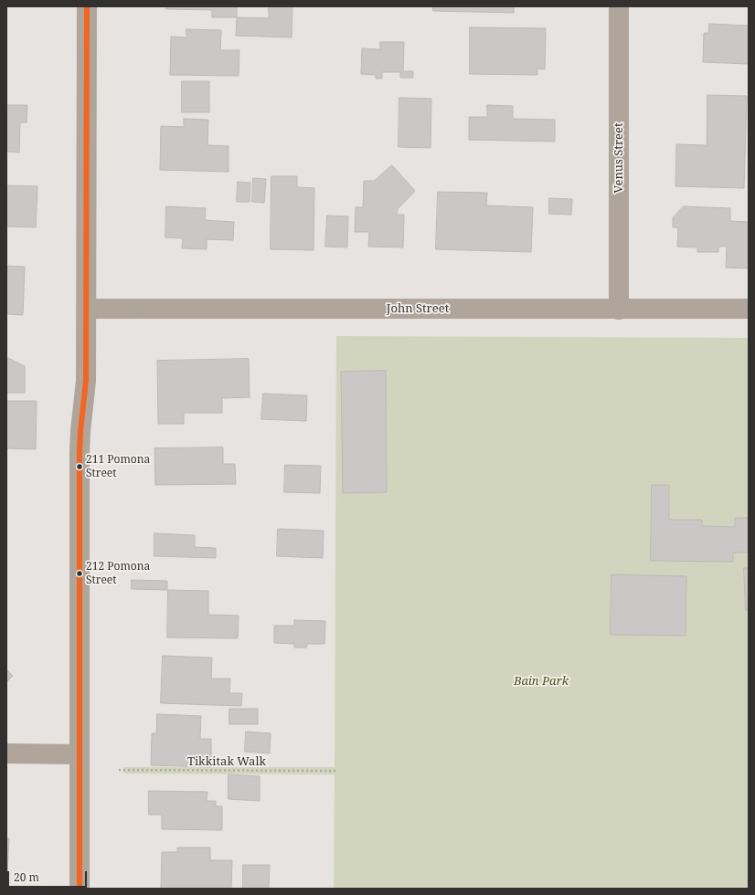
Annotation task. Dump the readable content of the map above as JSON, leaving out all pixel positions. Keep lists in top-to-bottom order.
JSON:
{
  "streets": {
    "street": ["Venus Street", "John Street"],
    "path": ["Tikkitak Walk"]
  },
  "crossings": [
    ["Venus Street", "John Street"]
  ],
  "parks": ["Bain Park"],
  "places": ["211 Pomona Street", "212 Pomona Street"],
  "scale_bar": "20 m"
}
